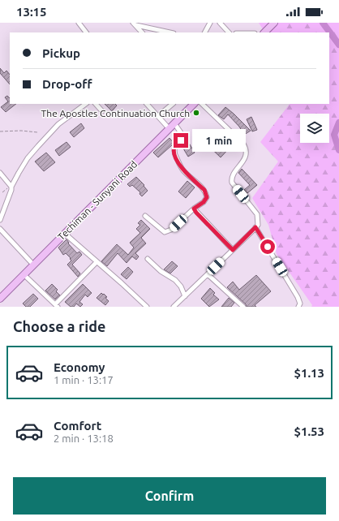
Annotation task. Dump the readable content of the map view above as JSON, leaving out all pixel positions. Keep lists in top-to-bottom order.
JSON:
{
  "streets": {
    "main road": ["Techiman - Sunyani Road"]
  },
  "places": ["The Apostles Continuation Church"],
  "page": {
    "status": "13:15",
    "banner": ["Pickup", "Drop-off"],
    "bubble": "1 min",
    "heading": "Choose a ride",
    "list": [
      {
        "name": "Economy",
        "note": "1 min · 13:17",
        "value": "$1.13"
      },
      {
        "name": "Comfort",
        "note": "2 min · 13:18",
        "value": "$1.53"
      }
    ],
    "buttons": "Confirm"
  }
}
